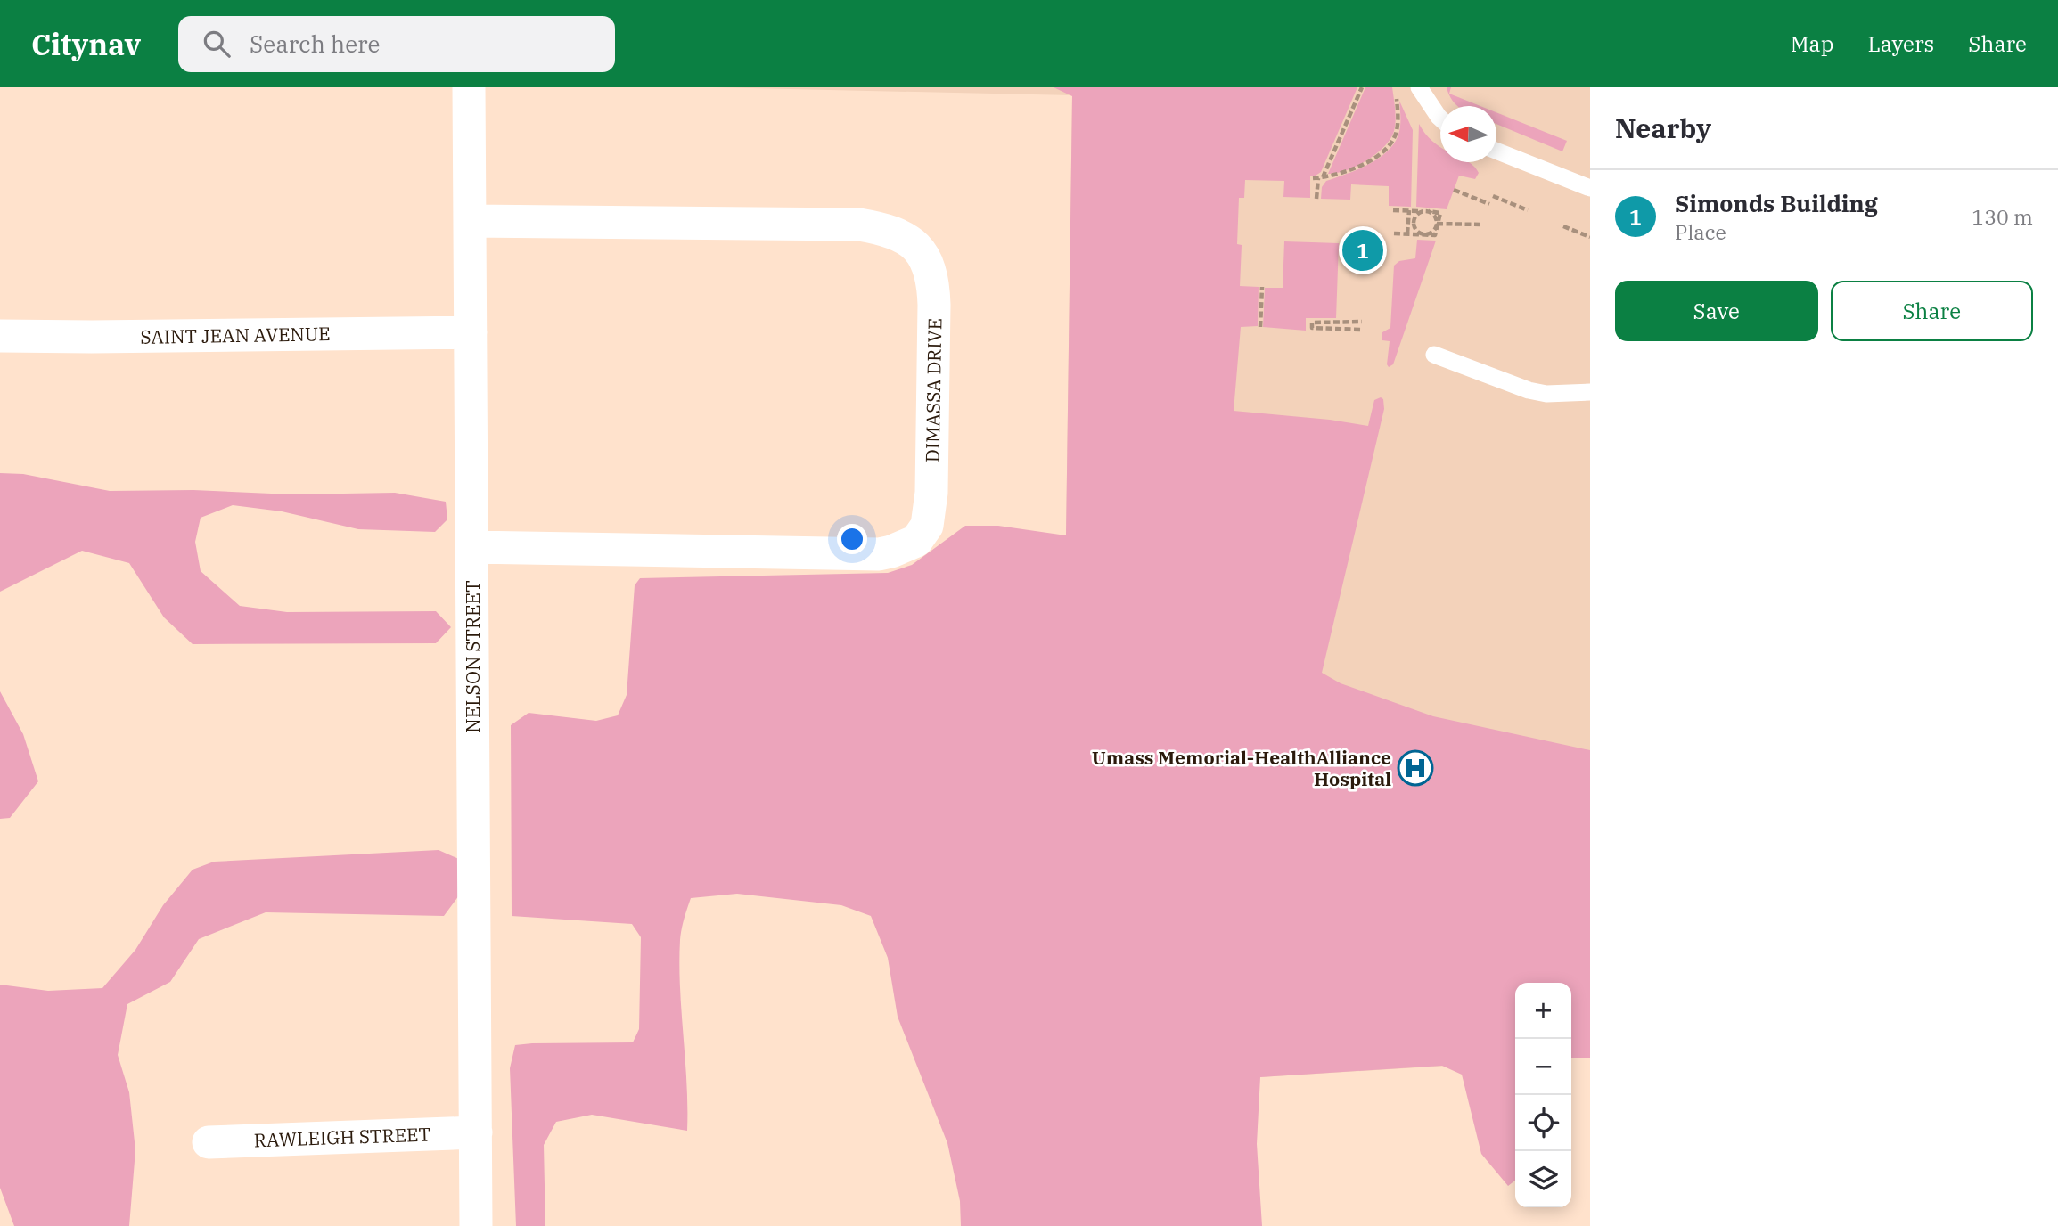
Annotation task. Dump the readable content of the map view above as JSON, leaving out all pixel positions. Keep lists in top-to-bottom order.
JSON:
{
  "streets": {
    "street": [
      "SAINT JEAN AVENUE",
      "DIMASSA DRIVE",
      "NELSON STREET",
      "RAWLEIGH STREET"
    ]
  },
  "crossings": [
    ["SAINT JEAN AVENUE", "NELSON STREET"],
    ["DIMASSA DRIVE", "NELSON STREET"],
    ["NELSON STREET", "RAWLEIGH STREET"]
  ],
  "places": {
    "hospital": ["Umass Memorial-HealthAlliance Hospital"]
  },
  "north": "left",
  "page": {
    "header": "Citynav",
    "search": "Search here",
    "nav": ["Map", "Layers", "Share"],
    "heading": "Nearby",
    "list": [
      {
        "mark": "1",
        "name": "Simonds Building",
        "note": "Place",
        "value": "130 m"
      }
    ],
    "pins": "1",
    "buttons": ["Save", "Share"],
    "map_buttons": ["+", "−"]
  }
}
